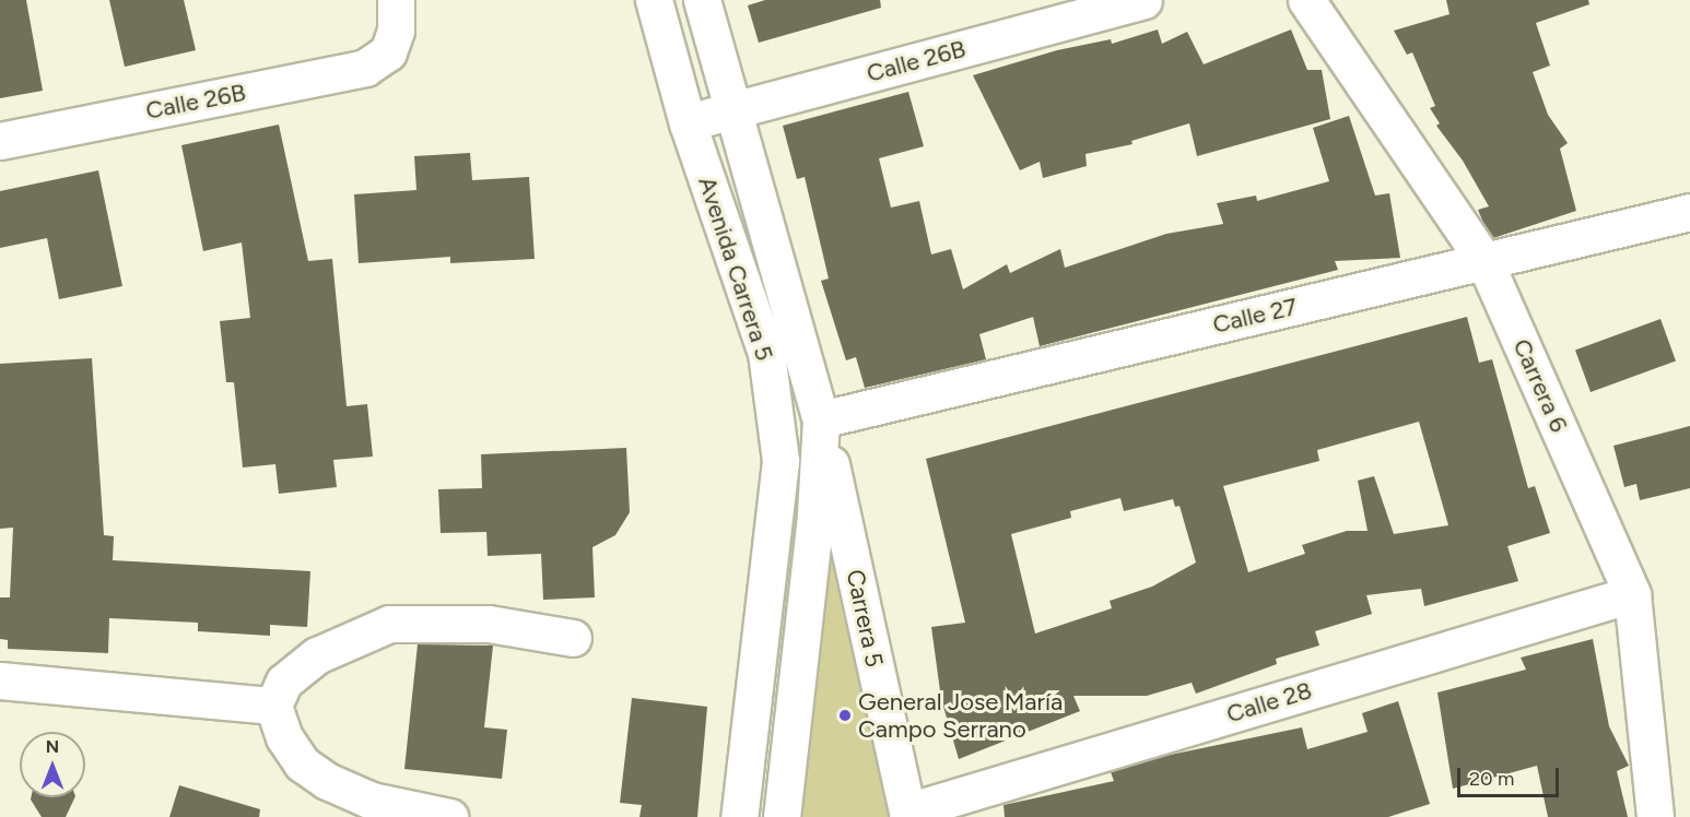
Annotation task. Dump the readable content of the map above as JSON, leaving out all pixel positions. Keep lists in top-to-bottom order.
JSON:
{
  "streets": {
    "street": [
      "Calle 26B",
      "Avenida Carrera 5",
      "Calle 27",
      "Carrera 6",
      "Carrera 5",
      "Calle 28"
    ]
  },
  "crossings": [
    ["Calle 26B", "Avenida Carrera 5"],
    ["Avenida Carrera 5", "Calle 27"],
    ["Avenida Carrera 5", "Carrera 5"],
    ["Calle 27", "Carrera 6"],
    ["Calle 27", "Carrera 5"],
    ["Carrera 6", "Calle 28"],
    ["Carrera 5", "Calle 28"]
  ],
  "places": ["General Jose María Campo Serrano"],
  "scale_bar": "20 m",
  "north": "top"
}
